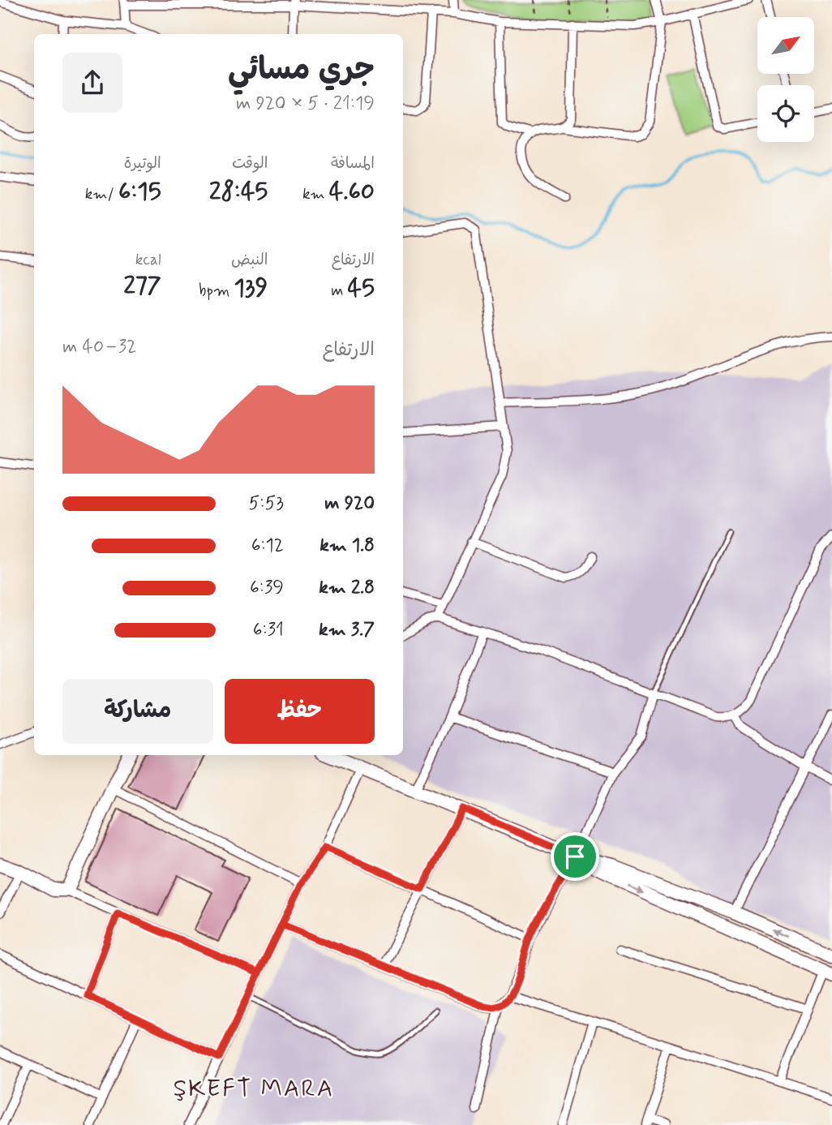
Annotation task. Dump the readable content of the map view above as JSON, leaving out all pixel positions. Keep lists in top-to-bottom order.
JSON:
{
  "districts": ["ŞKEFT MARA"],
  "north": "top right",
  "page": {
    "heading": ["جري مسائي", "21:19 · 5 × 920 m"],
    "stats": [
      ["المسافة", "4.60 km"],
      ["الوقت", "28:45"],
      ["الوتيرة", "6:15 /km"],
      ["الارتفاع", "45 m"],
      ["النبض", "139 bpm"],
      ["kcal", "277"]
    ],
    "chart": ["الارتفاع", "32–40 m"],
    "list": [
      {
        "name": "920 m",
        "note": "5:53"
      },
      {
        "name": "1.8 km",
        "note": "6:12"
      },
      {
        "name": "2.8 km",
        "note": "6:39"
      },
      {
        "name": "3.7 km",
        "note": "6:31"
      }
    ],
    "buttons": ["حفظ", "مشاركة"]
  }
}
